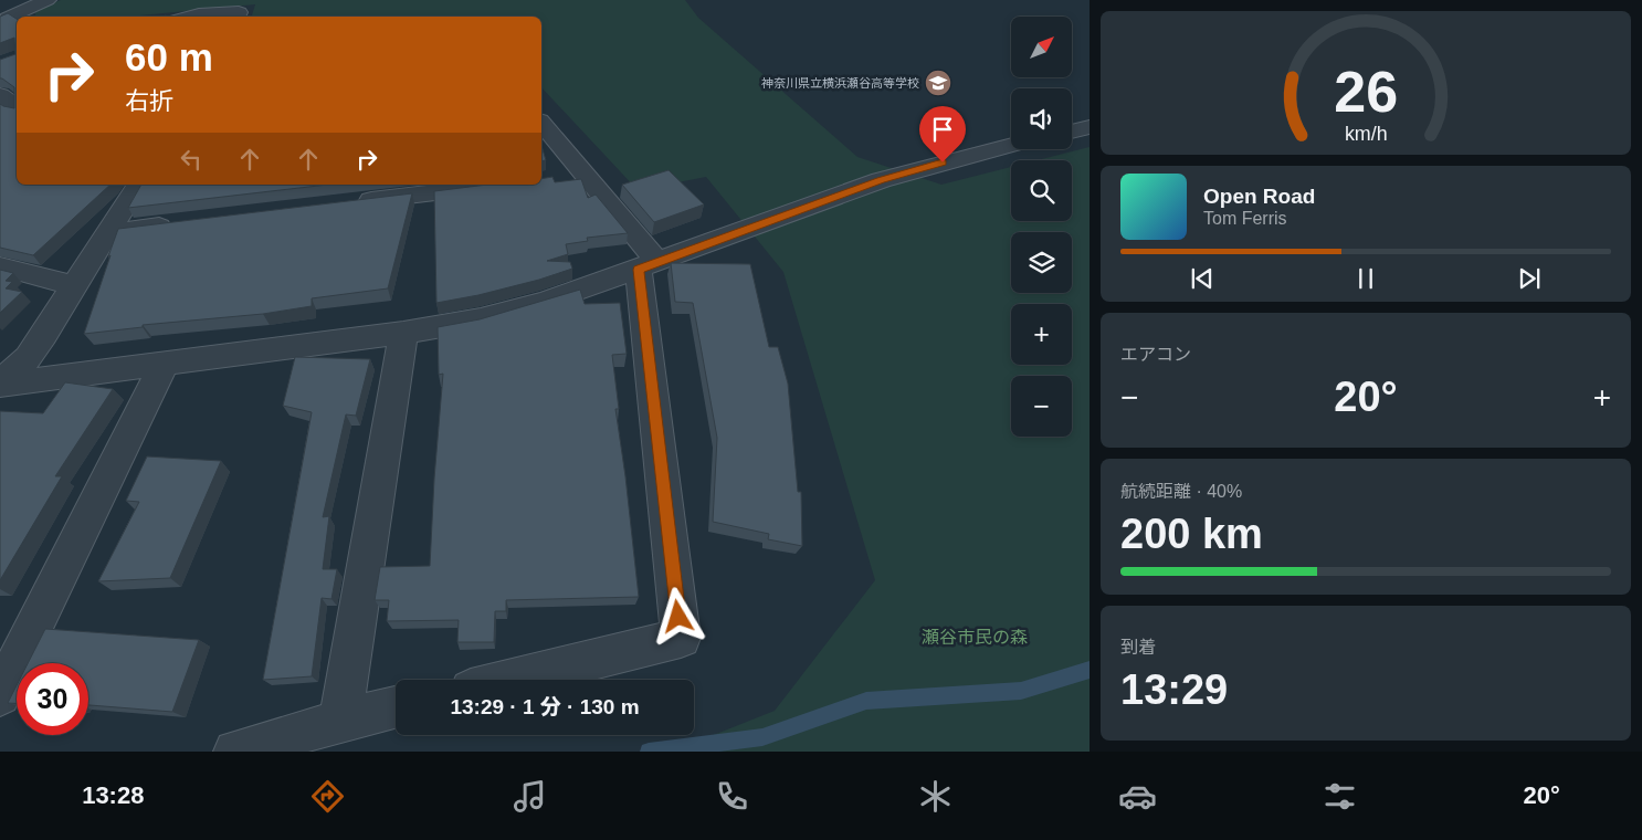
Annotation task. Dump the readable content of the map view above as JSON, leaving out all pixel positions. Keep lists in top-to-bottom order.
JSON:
{
  "parks": ["瀬谷市民の森"],
  "places": {
    "school or university": ["神奈川県立横浜瀬谷高等学校"]
  },
  "north": "top right",
  "page": {
    "map_buttons": ["+", "−"],
    "turn": ["60 m", "右折"],
    "song": ["Open Road", "Tom Ferris"],
    "tile": [
      "エアコン",
      ["航続距離 · 40%", "200 km"],
      ["到着", "13:29"]
    ],
    "heat": ["−", "20°", "+"],
    "limit": "30",
    "trip": "13:29 · 1 分 · 130 m",
    "tabs": ["13:28", "20°"],
    "gauge": ["26", "km/h"]
  }
}
